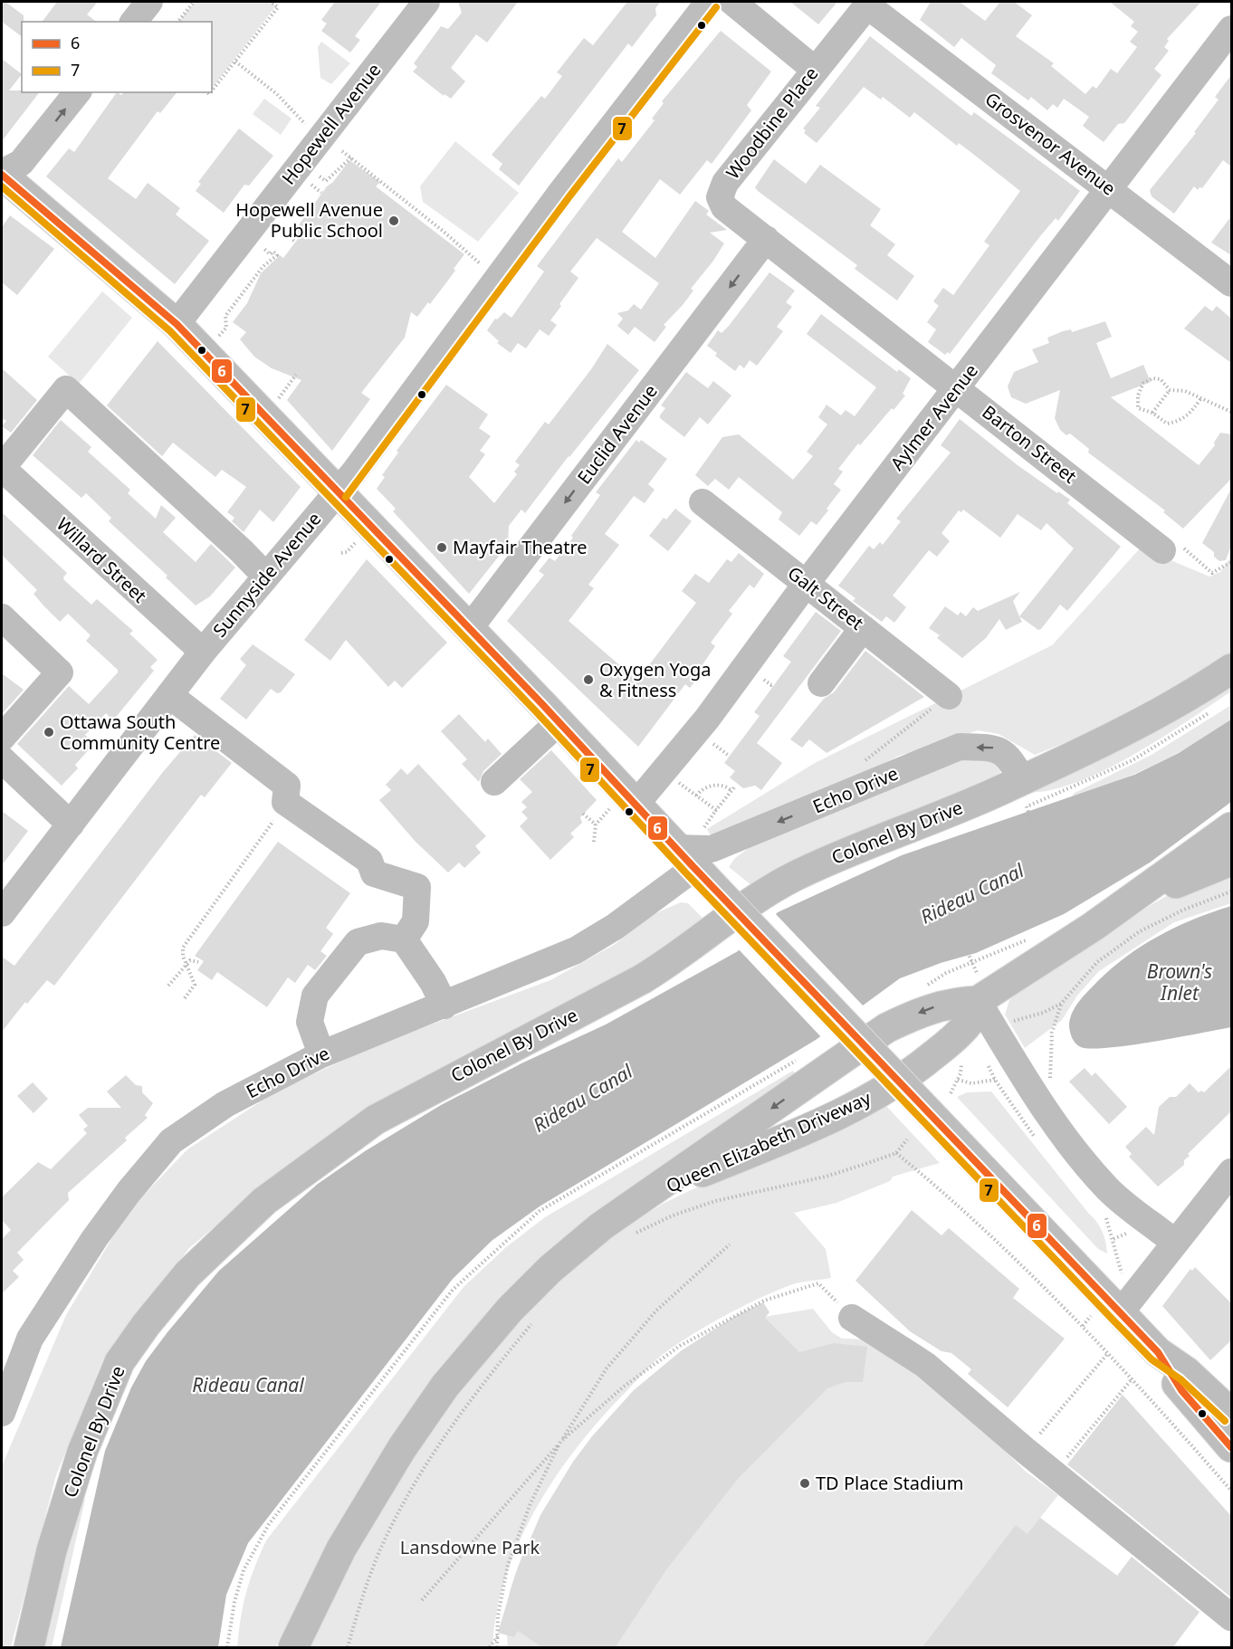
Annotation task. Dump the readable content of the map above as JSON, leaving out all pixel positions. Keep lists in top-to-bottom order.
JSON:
{
  "streets": {
    "main road": ["Colonel By Drive", "Queen Elizabeth Driveway"],
    "street": [
      "Woodbine Place",
      "Hopewell Avenue",
      "Grosvenor Avenue",
      "Aylmer Avenue",
      "Euclid Avenue",
      "Barton Street",
      "Willard Street",
      "Sunnyside Avenue",
      "Galt Street",
      "Echo Drive"
    ]
  },
  "crossings": [
    ["Woodbine Place", "Grosvenor Avenue"],
    ["Woodbine Place", "Euclid Avenue"],
    ["Woodbine Place", "Barton Street"],
    ["Grosvenor Avenue", "Aylmer Avenue"],
    ["Aylmer Avenue", "Barton Street"],
    ["Aylmer Avenue", "Galt Street"],
    ["Euclid Avenue", "Barton Street"],
    ["Willard Street", "Sunnyside Avenue"],
    ["Echo Drive", "Colonel By Drive"]
  ],
  "one_way": ["Euclid Avenue"],
  "water": ["Rideau Canal", "Brown's Inlet"],
  "parks": ["Lansdowne Park"],
  "places": [
    "Hopewell Avenue Public School",
    "Mayfair Theatre",
    "Oxygen Yoga & Fitness",
    "Ottawa South Community Centre",
    "TD Place Stadium"
  ],
  "lines": ["transit line 7", "transit line 6"],
  "legend": ["6", "7"]
}
